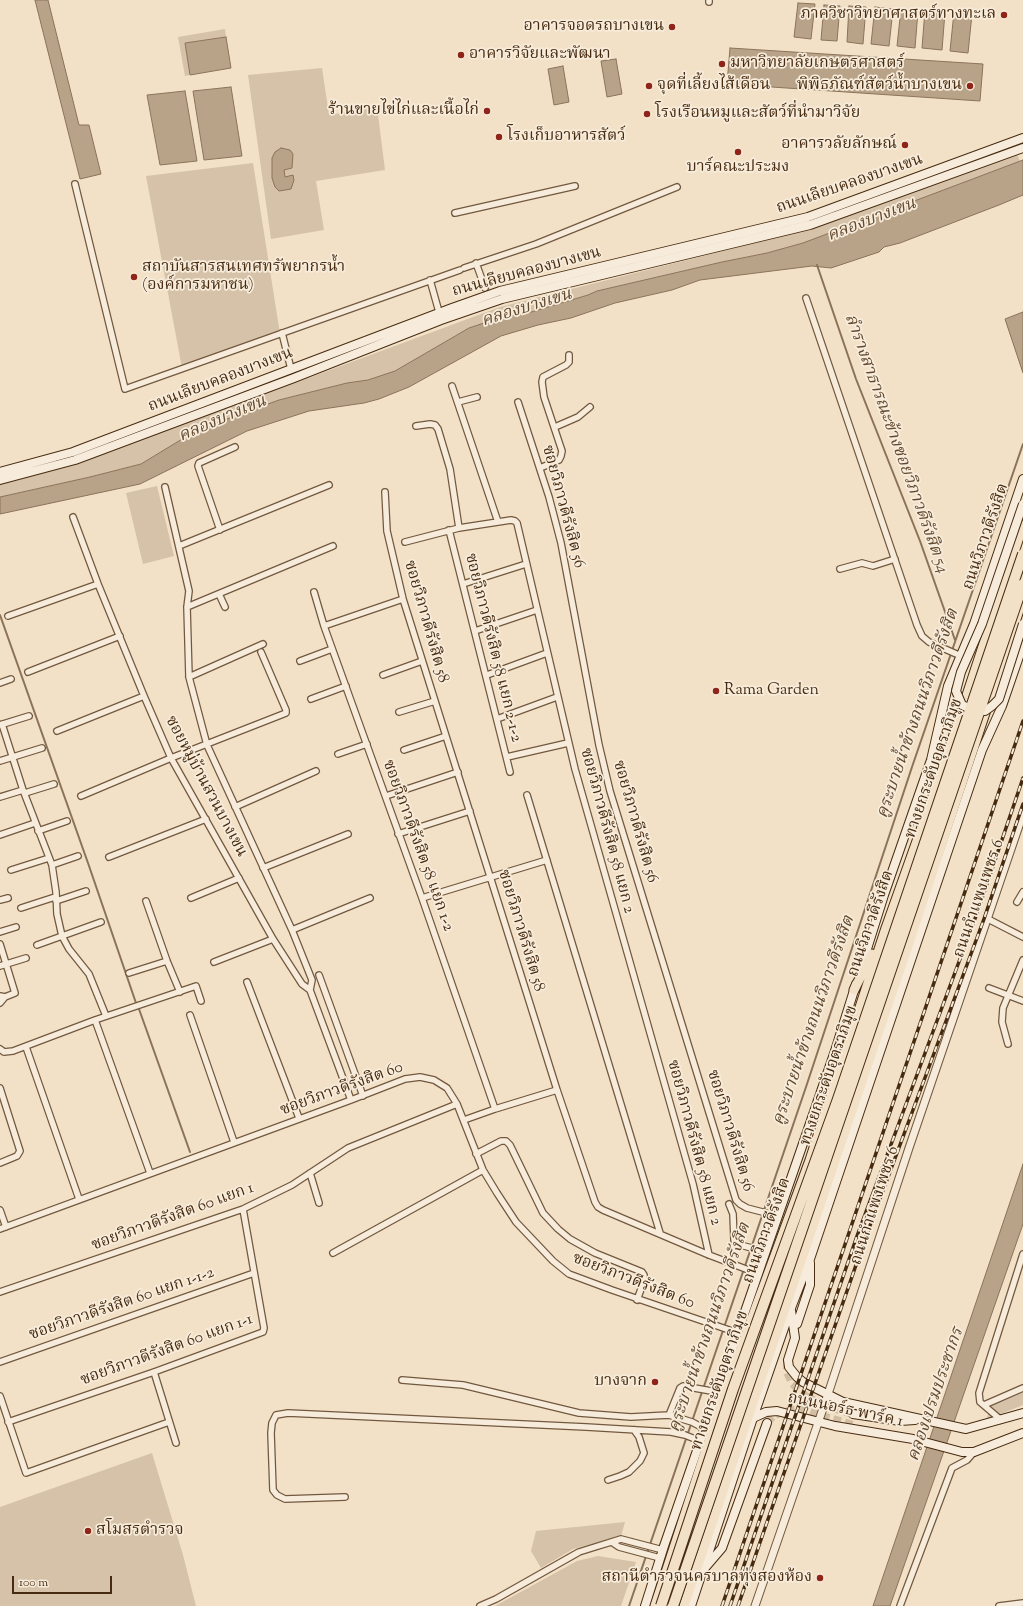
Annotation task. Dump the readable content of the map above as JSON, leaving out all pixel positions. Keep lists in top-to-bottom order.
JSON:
{
  "streets": {
    "highway": ["ถนนวิภาวดีรังสิต", "ทางยกระดับอุตราภิมุข"],
    "main road": ["ถนนเลียบคลองบางเขน", "ถนนนอร์ธ พาร์ค 1"],
    "street": [
      "ซอยวิภาวดีรังสิต 56",
      "ซอยวิภาวดีรังสิต 58",
      "ซอยวิภาวดีรังสิต 58 แยก 2-1-2",
      "ซอยหมู่บ้านสวนบางเขน",
      "ซอยวิภาวดีรังสิต 58 แยก 2",
      "ซอยวิภาวดีรังสิต 58 แยก 1-2",
      "ถนนกำแพงเพชร 6",
      "ซอยวิภาวดีรังสิต 60",
      "ซอยวิภาวดีรังสิต 60 แยก 1",
      "ซอยวิภาวดีรังสิต 60 แยก 1-1-2",
      "ซอยวิภาวดีรังสิต 60 แยก 1-1"
    ]
  },
  "crossings": [
    ["ซอยวิภาวดีรังสิต 56", "ถนนวิภาวดีรังสิต"],
    ["ถนนวิภาวดีรังสิต", "ซอยวิภาวดีรังสิต 58"],
    ["ถนนวิภาวดีรังสิต", "ซอยวิภาวดีรังสิต 60"],
    ["ซอยวิภาวดีรังสิต 58", "ซอยวิภาวดีรังสิต 58 แยก 2"],
    ["ซอยวิภาวดีรังสิต 58 แยก 2-1-2", "ซอยวิภาวดีรังสิต 58 แยก 2"],
    ["ซอยหมู่บ้านสวนบางเขน", "ซอยวิภาวดีรังสิต 60"],
    ["ถนนกำแพงเพชร 6", "ถนนนอร์ธ พาร์ค 1"],
    ["ซอยวิภาวดีรังสิต 60", "ซอยวิภาวดีรังสิต 60 แยก 1"],
    ["ซอยวิภาวดีรังสิต 60 แยก 1", "ซอยวิภาวดีรังสิต 60 แยก 1-1"],
    ["ซอยวิภาวดีรังสิต 60 แยก 1-1-2", "ซอยวิภาวดีรังสิต 60 แยก 1-1"]
  ],
  "water": [
    "คลองบางเขน",
    "ลำรางสาธารณะข้างซอยวิภาวดีรังสิต 54",
    "คูระบายน้ำข้างถนนวิภาวดีรังสิต",
    "คลองเปรมประชากร"
  ],
  "places": [
    "ภาควิชาวิทยาศาสตร์ทางทะเล",
    "อาคารจอดรถบางเขน",
    "อาคารวิจัยและพัฒนา",
    "มหาวิทยาลัยเกษตรศาสตร์",
    "จุดที่เลี้ยงไส้เดือน",
    "พิพิธภัณฑ์สัตว์น้ำบางเขน",
    "ร้านขายไข่ไก่และเนื้อไก่",
    "โรงเรือนหมูและสัตว์ที่นำมาวิจัย",
    "โรงเก็บอาหารสัตว์",
    "อาคารวลัยลักษณ์",
    "บาร์คณะประมง",
    "สถาบันสารสนเทศทรัพยากรน้ำ (องค์การมหาชน)",
    "Rama Garden",
    "บางจาก",
    "สโมสรตำรวจ",
    "สถานีตำรวจนครบาลทุ่งสองห้อง"
  ],
  "scale_bar": "100 m"
}
